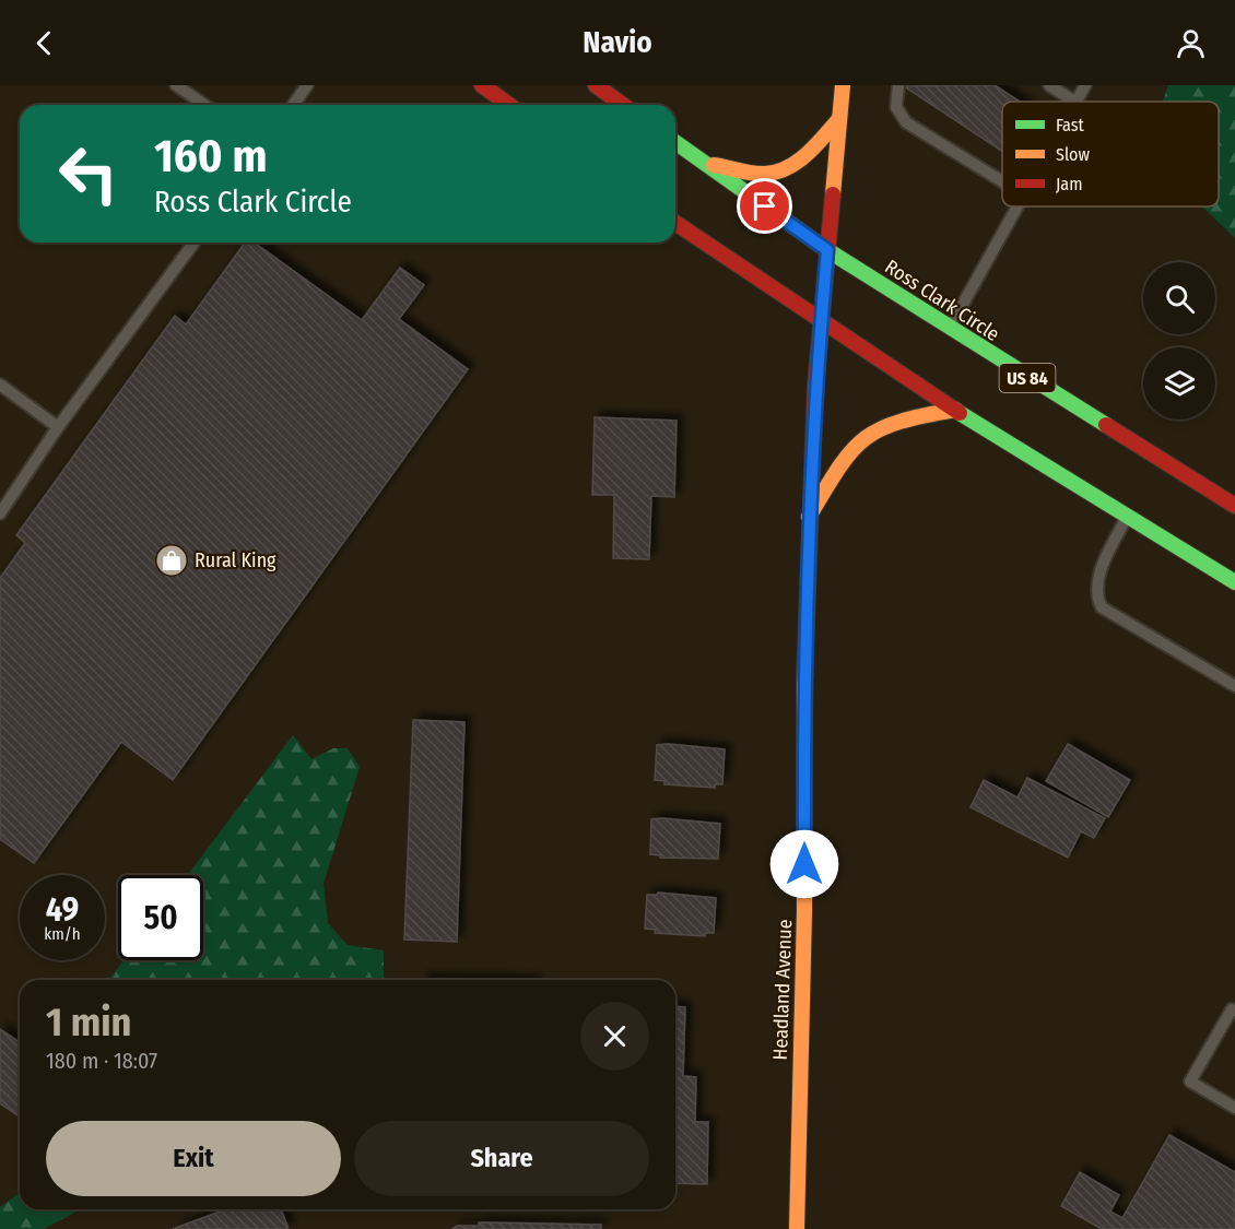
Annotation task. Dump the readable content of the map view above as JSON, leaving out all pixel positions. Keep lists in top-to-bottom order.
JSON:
{
  "streets": {
    "main road": ["Ross Clark Circle", "US 84", "Headland Avenue"]
  },
  "crossings": [
    ["Ross Clark Circle", "Headland Avenue"]
  ],
  "places": {
    "shop": ["Rural King"]
  },
  "legend": ["Fast", "Slow", "Jam"],
  "page": {
    "header": "Navio",
    "turn": ["160 m", "Ross Clark Circle"],
    "speed": "49 km/h",
    "limit": "50",
    "heading": ["1 min", "180 m · 18:07"],
    "buttons": ["Exit", "Share"]
  }
}
